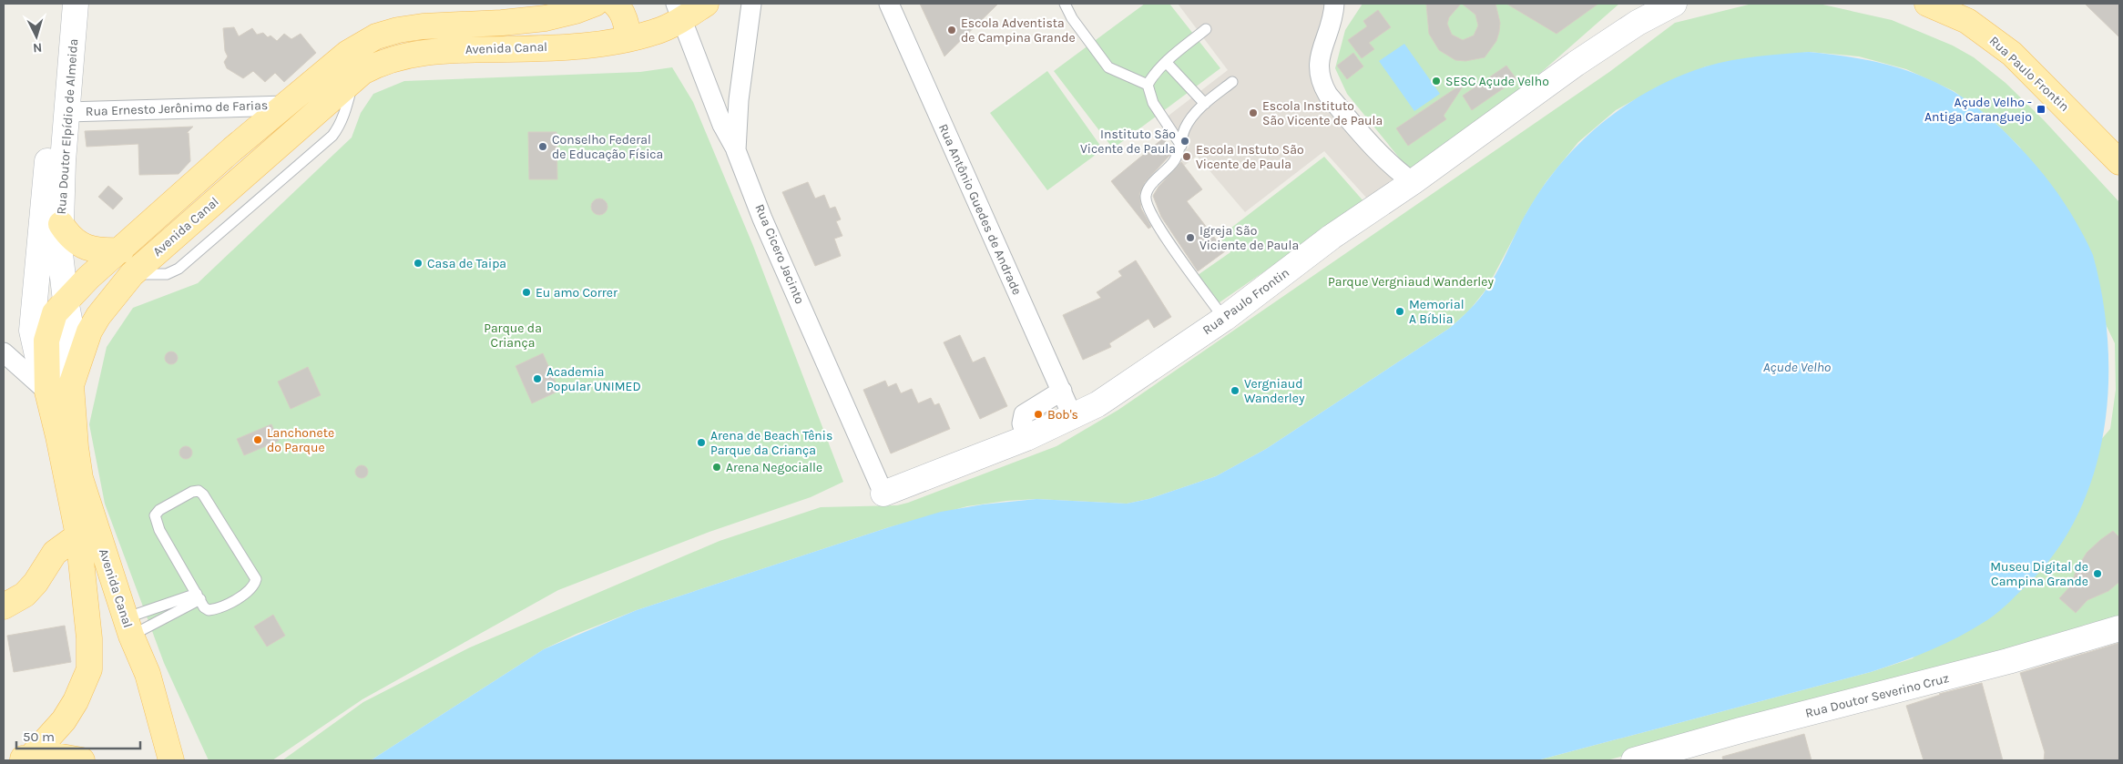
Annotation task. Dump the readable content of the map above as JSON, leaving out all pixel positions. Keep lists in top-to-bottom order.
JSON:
{
  "streets": {
    "main road": [
      "Avenida Canal",
      "Rua Paulo Frontin",
      "Rua Doutor Elpídio de Almeida",
      "Rua Doutor Severino Cruz"
    ],
    "street": ["Rua Ernesto Jerônimo de Farias", "Rua Antônio Guedes de Andrade", "Rua Cicero Jacinto"]
  },
  "crossings": [
    ["Avenida Canal", "Rua Ernesto Jerônimo de Farias"],
    ["Avenida Canal", "Rua Doutor Elpídio de Almeida"],
    ["Rua Paulo Frontin", "Rua Antônio Guedes de Andrade"],
    ["Rua Paulo Frontin", "Rua Cicero Jacinto"],
    ["Rua Ernesto Jerônimo de Farias", "Rua Doutor Elpídio de Almeida"]
  ],
  "water": ["Açude Velho"],
  "parks": ["Parque Vergniaud Wanderley", "Parque da Criança"],
  "places": {
    "other": [
      "Escola Adventista de Campina Grande",
      "SESC Açude Velho",
      "Escola Instituto São Vicente de Paula",
      "Instituto São Vicente de Paula",
      "Conselho Federal de Educação Física",
      "Escola Instuto São Vicente de Paula",
      "Igreja São Viciente de Paula",
      "Casa de Taipa",
      "Eu amo Correr",
      "Memorial A Bíblia",
      "Academia Popular UNIMED",
      "Vergniaud Wanderley",
      "Bob's",
      "Lanchonete do Parque",
      "Arena de Beach Tênis Parque da Criança",
      "Arena Negocialle",
      "Museu Digital de Campina Grande"
    ],
    "transit": ["Açude Velho - Antiga Caranguejo"]
  },
  "scale_bar": "50 m",
  "north": "bottom"
}
